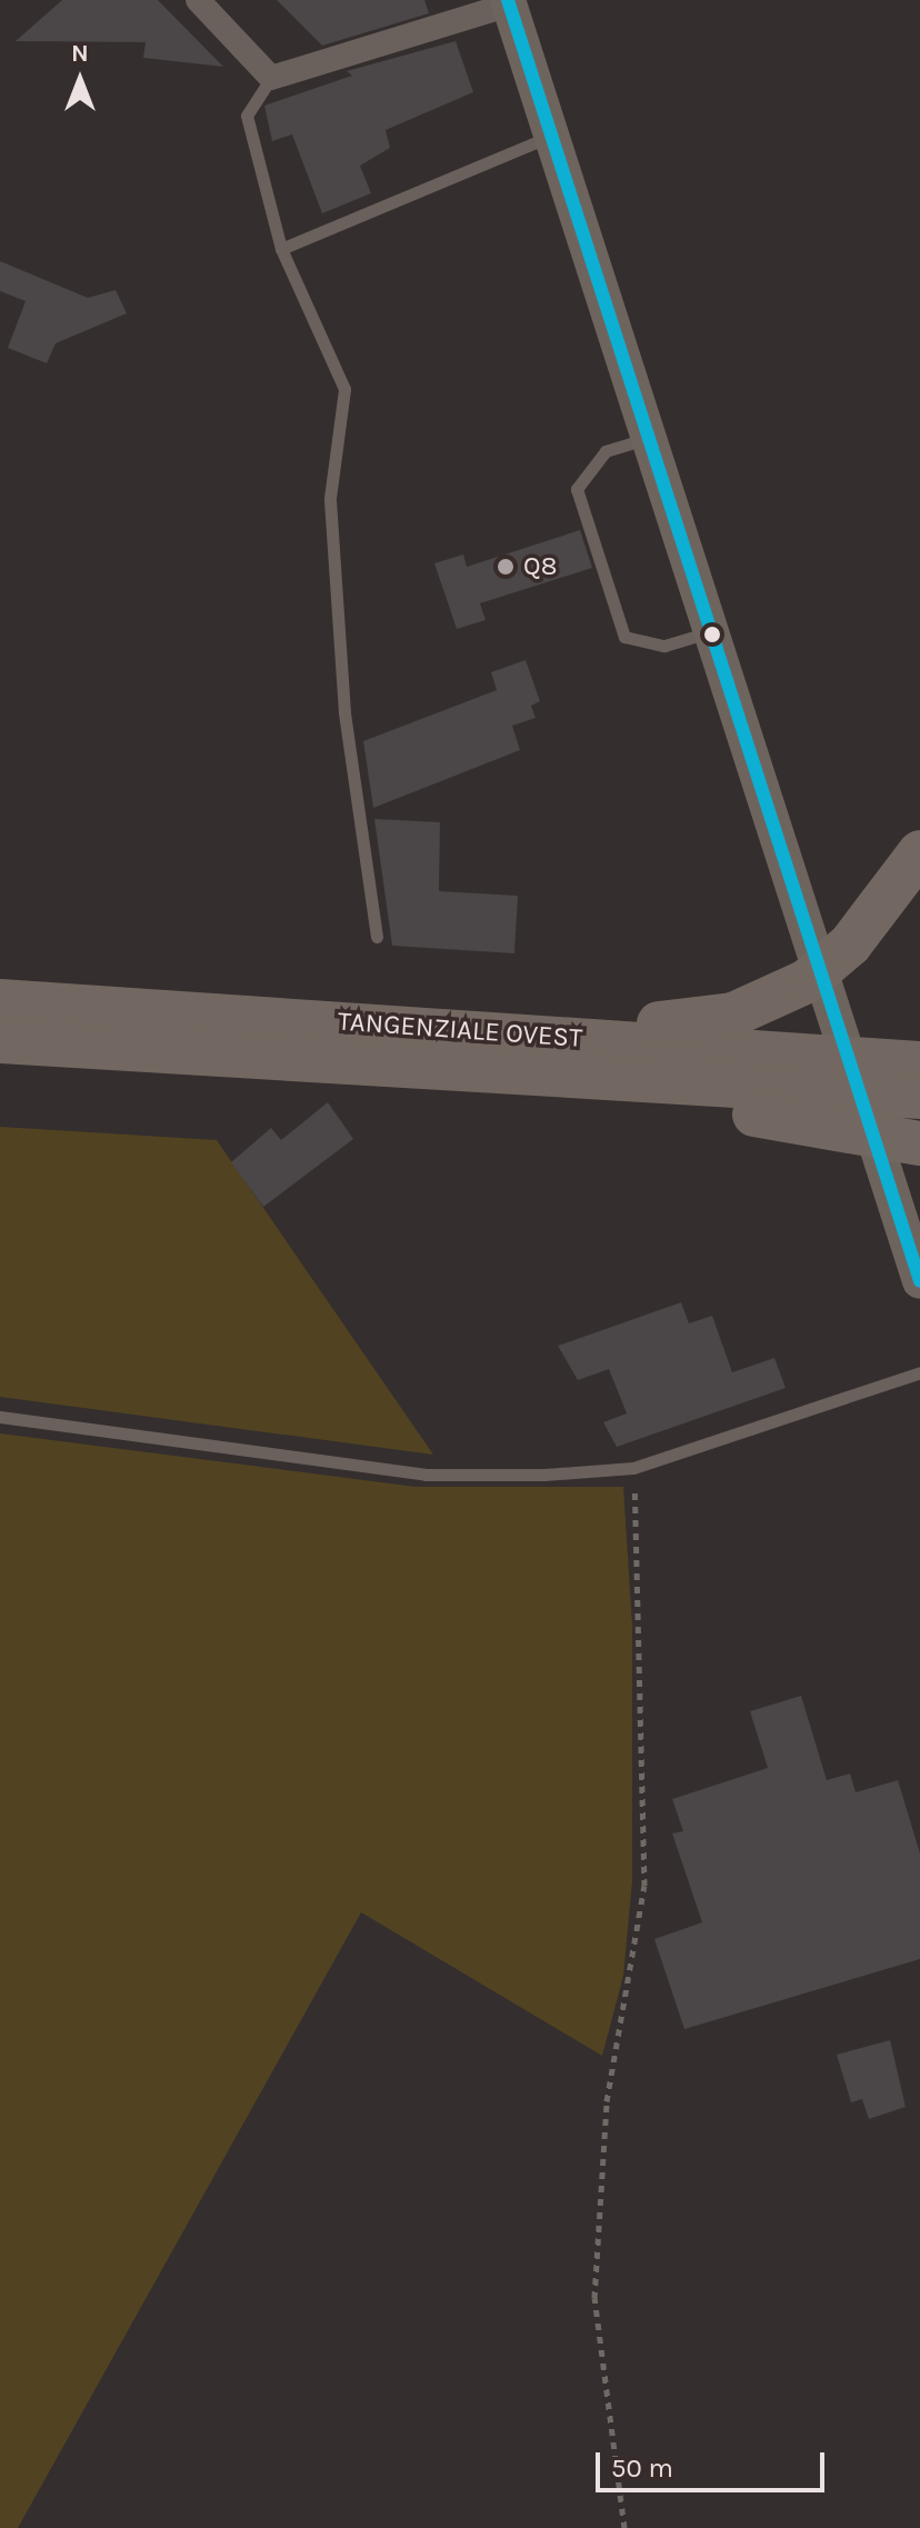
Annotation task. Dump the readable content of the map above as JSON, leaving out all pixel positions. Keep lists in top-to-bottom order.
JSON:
{
  "streets": {
    "highway": ["TANGENZIALE OVEST"]
  },
  "places": ["Q8"],
  "scale_bar": "50 m",
  "north": "top"
}
